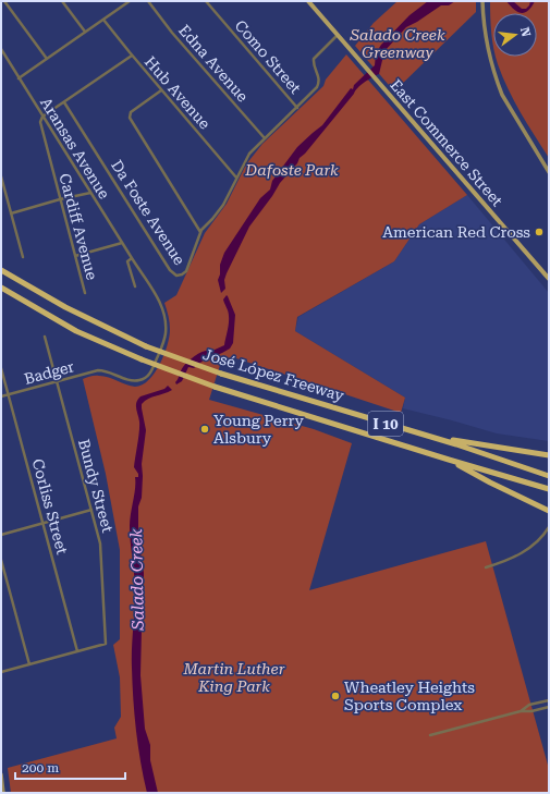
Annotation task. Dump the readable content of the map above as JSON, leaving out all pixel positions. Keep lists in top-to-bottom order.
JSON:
{
  "streets": {
    "highway": ["José López Freeway", "I 10"],
    "main road": ["East Commerce Street"],
    "street": [
      "Como Street",
      "Edna Avenue",
      "Hub Avenue",
      "Aransas Avenue",
      "Da Foste Avenue",
      "Cardiff Avenue",
      "Badger",
      "Bundy Street",
      "Corliss Street"
    ]
  },
  "crossings": [
    ["Como Street", "Da Foste Avenue"],
    ["Edna Avenue", "Da Foste Avenue"],
    ["Hub Avenue", "Da Foste Avenue"],
    ["East Commerce Street", "Da Foste Avenue"],
    ["Aransas Avenue", "Cardiff Avenue"],
    ["Aransas Avenue", "Badger"],
    ["Badger", "Bundy Street"],
    ["Badger", "Corliss Street"],
    ["Bundy Street", "Corliss Street"]
  ],
  "water": ["Salado Creek"],
  "parks": ["Salado Creek Greenway", "Dafoste Park", "Martin Luther King Park"],
  "places": ["American Red Cross", "Young Perry Alsbury", "Wheatley Heights Sports Complex"],
  "scale_bar": "200 m",
  "north": "right"
}
